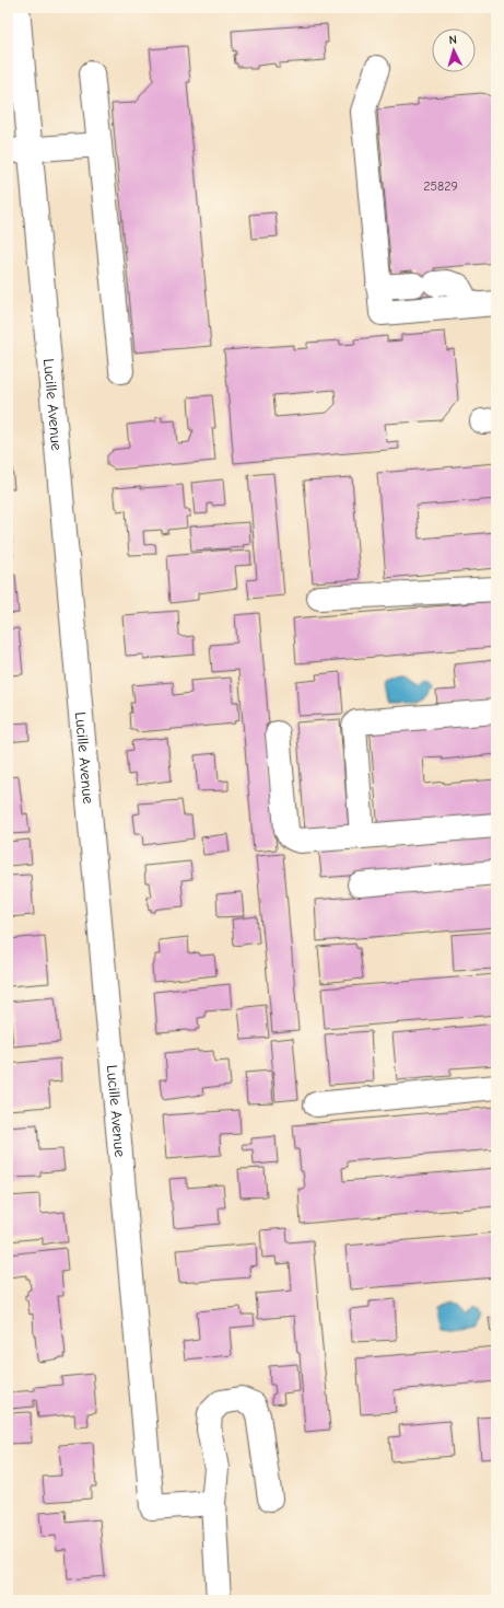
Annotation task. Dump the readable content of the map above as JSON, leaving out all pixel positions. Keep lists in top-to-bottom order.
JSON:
{
  "streets": {
    "street": ["Lucille Avenue"]
  },
  "house_numbers": ["25829"],
  "north": "top"
}
